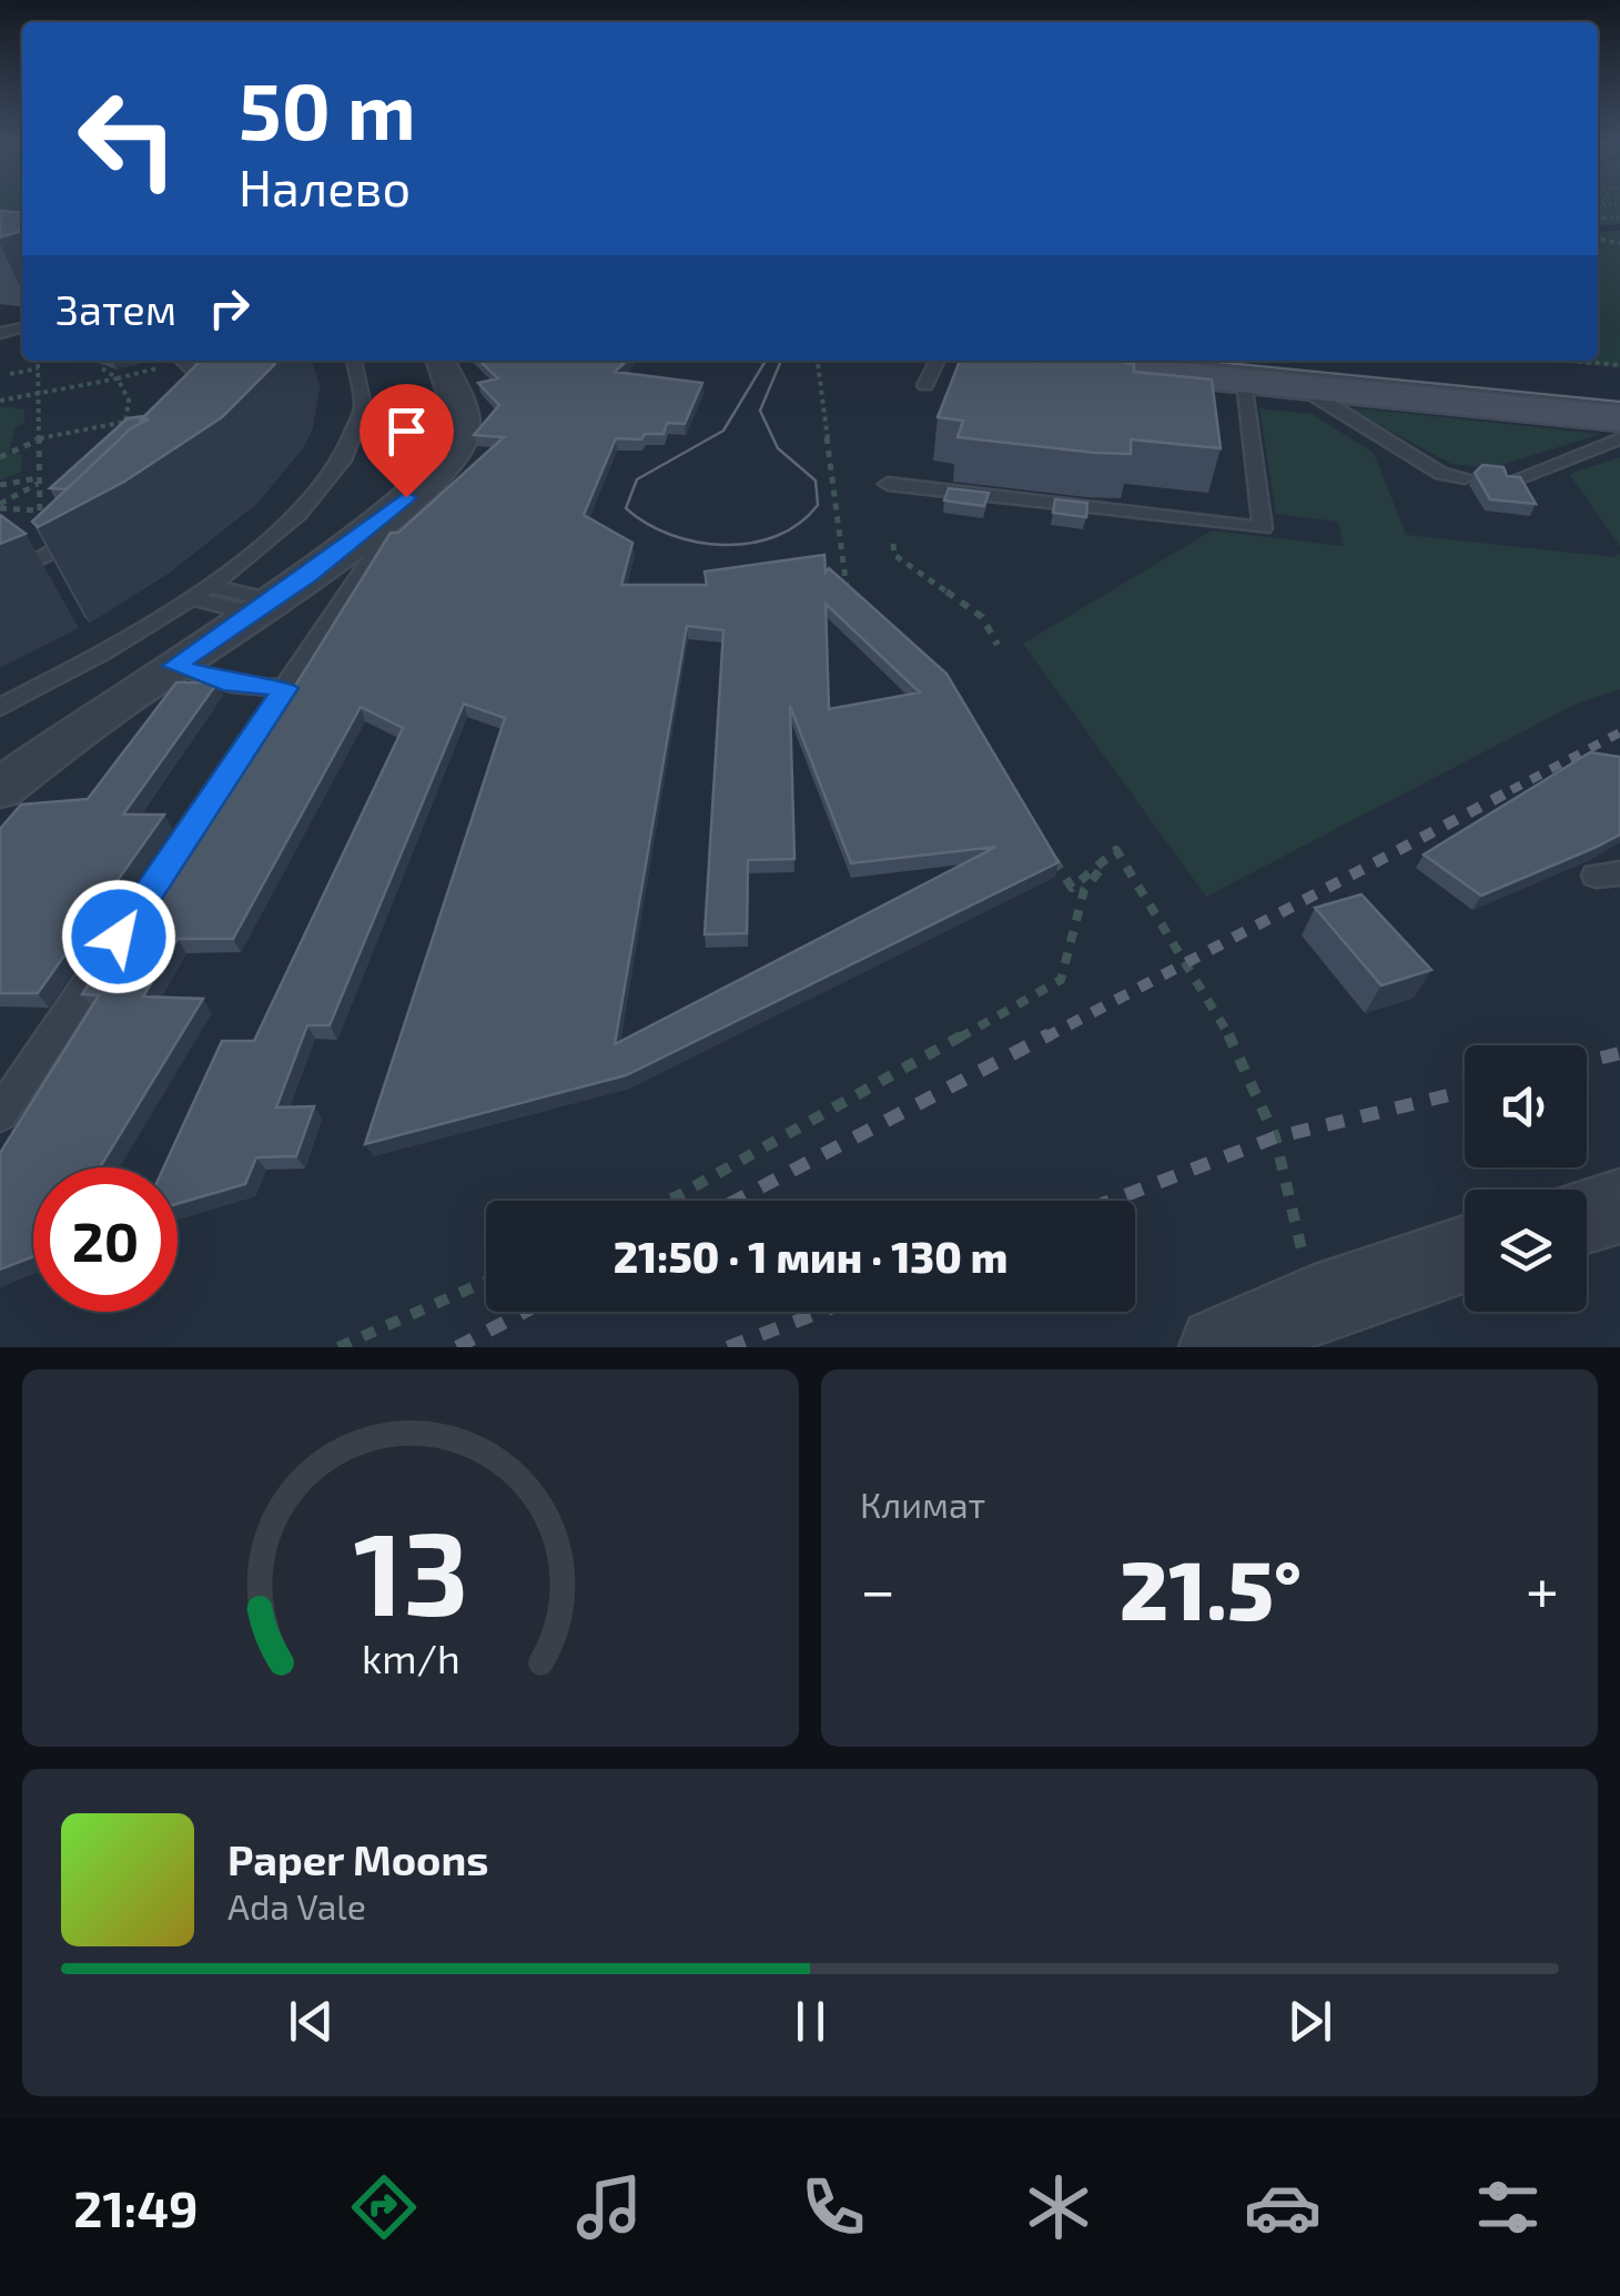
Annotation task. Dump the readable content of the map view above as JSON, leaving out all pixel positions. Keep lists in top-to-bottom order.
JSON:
{
  "page": {
    "turn": ["50 m", "Налево"],
    "then": "Затем",
    "limit": "20",
    "trip": "21:50 · 1 мин · 130 m",
    "tile": "Климат",
    "heat": ["−", "21.5°", "+"],
    "song": ["Paper Moons", "Ada Vale"],
    "tabs": "21:49",
    "gauge": ["13", "km/h"]
  }
}
